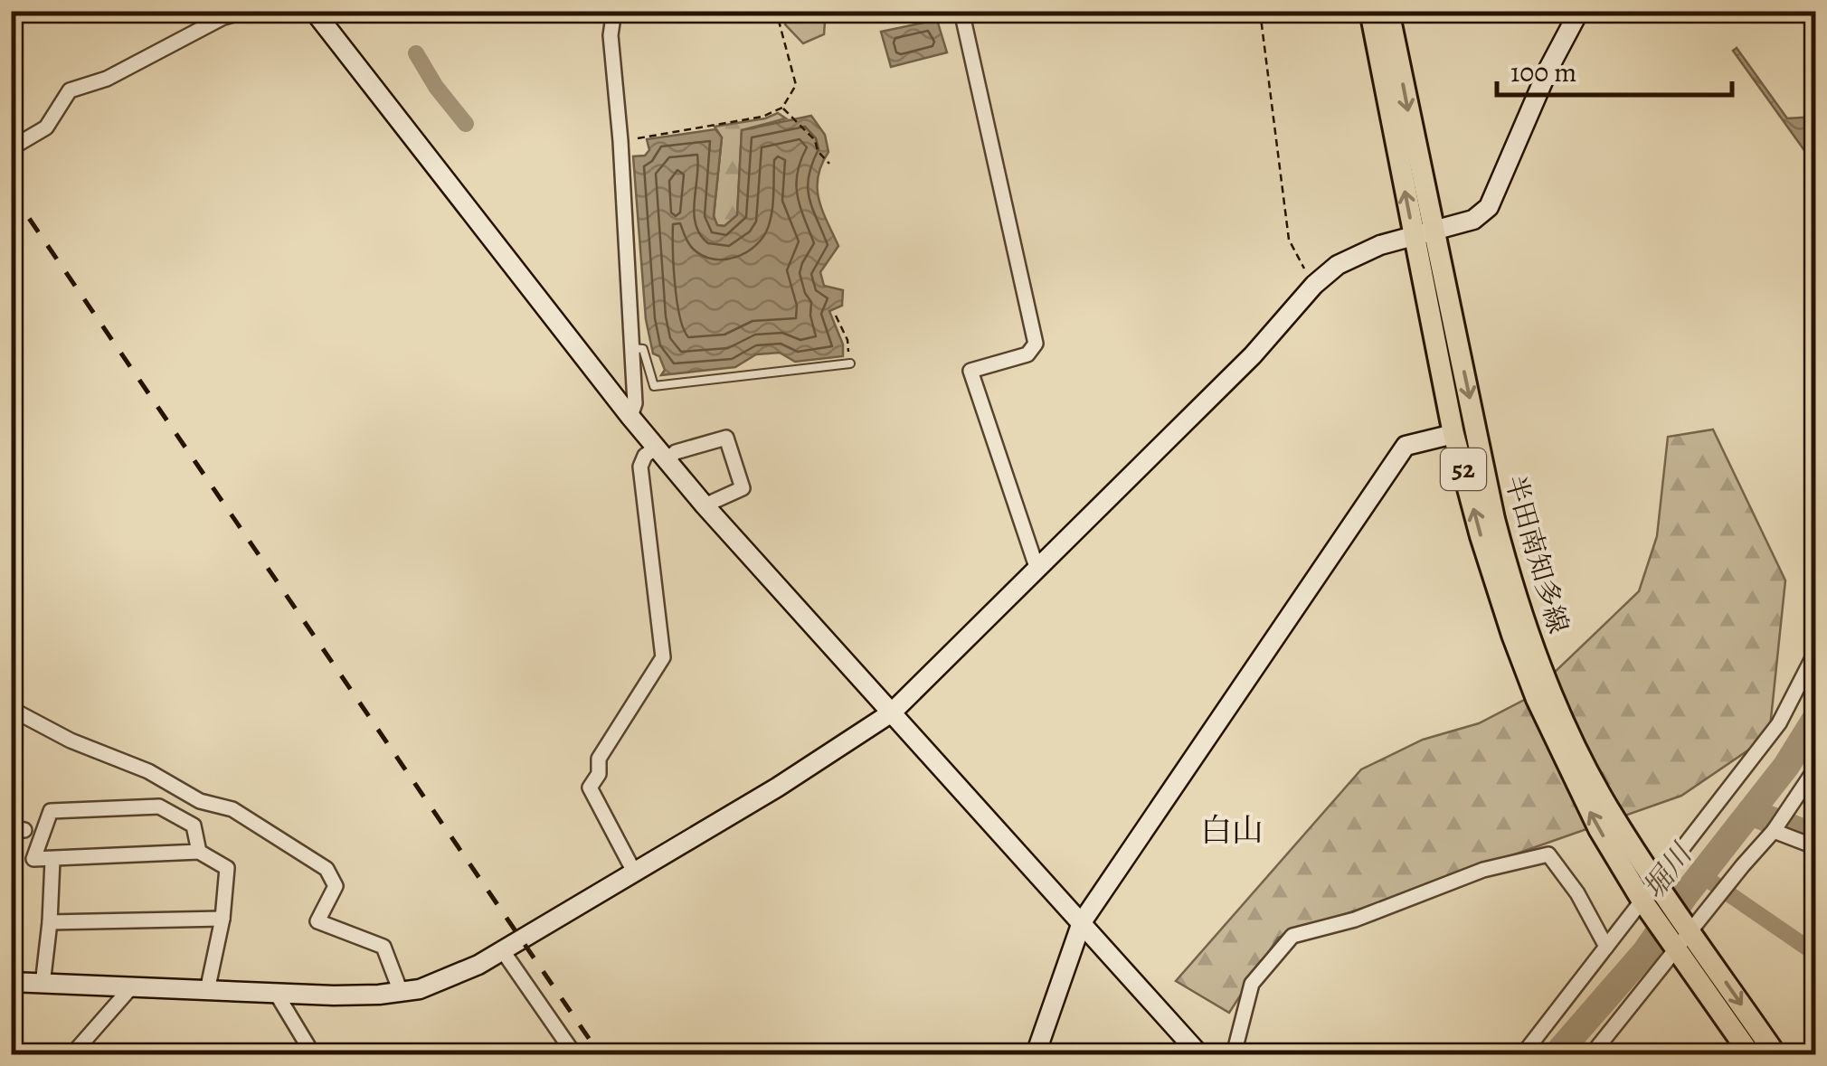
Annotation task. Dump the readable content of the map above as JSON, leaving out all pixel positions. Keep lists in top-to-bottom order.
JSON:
{
  "streets": {
    "main road": ["52", "半田南知多線"]
  },
  "districts": ["白山"],
  "water": ["堀川"],
  "scale_bar": "100 m"
}
